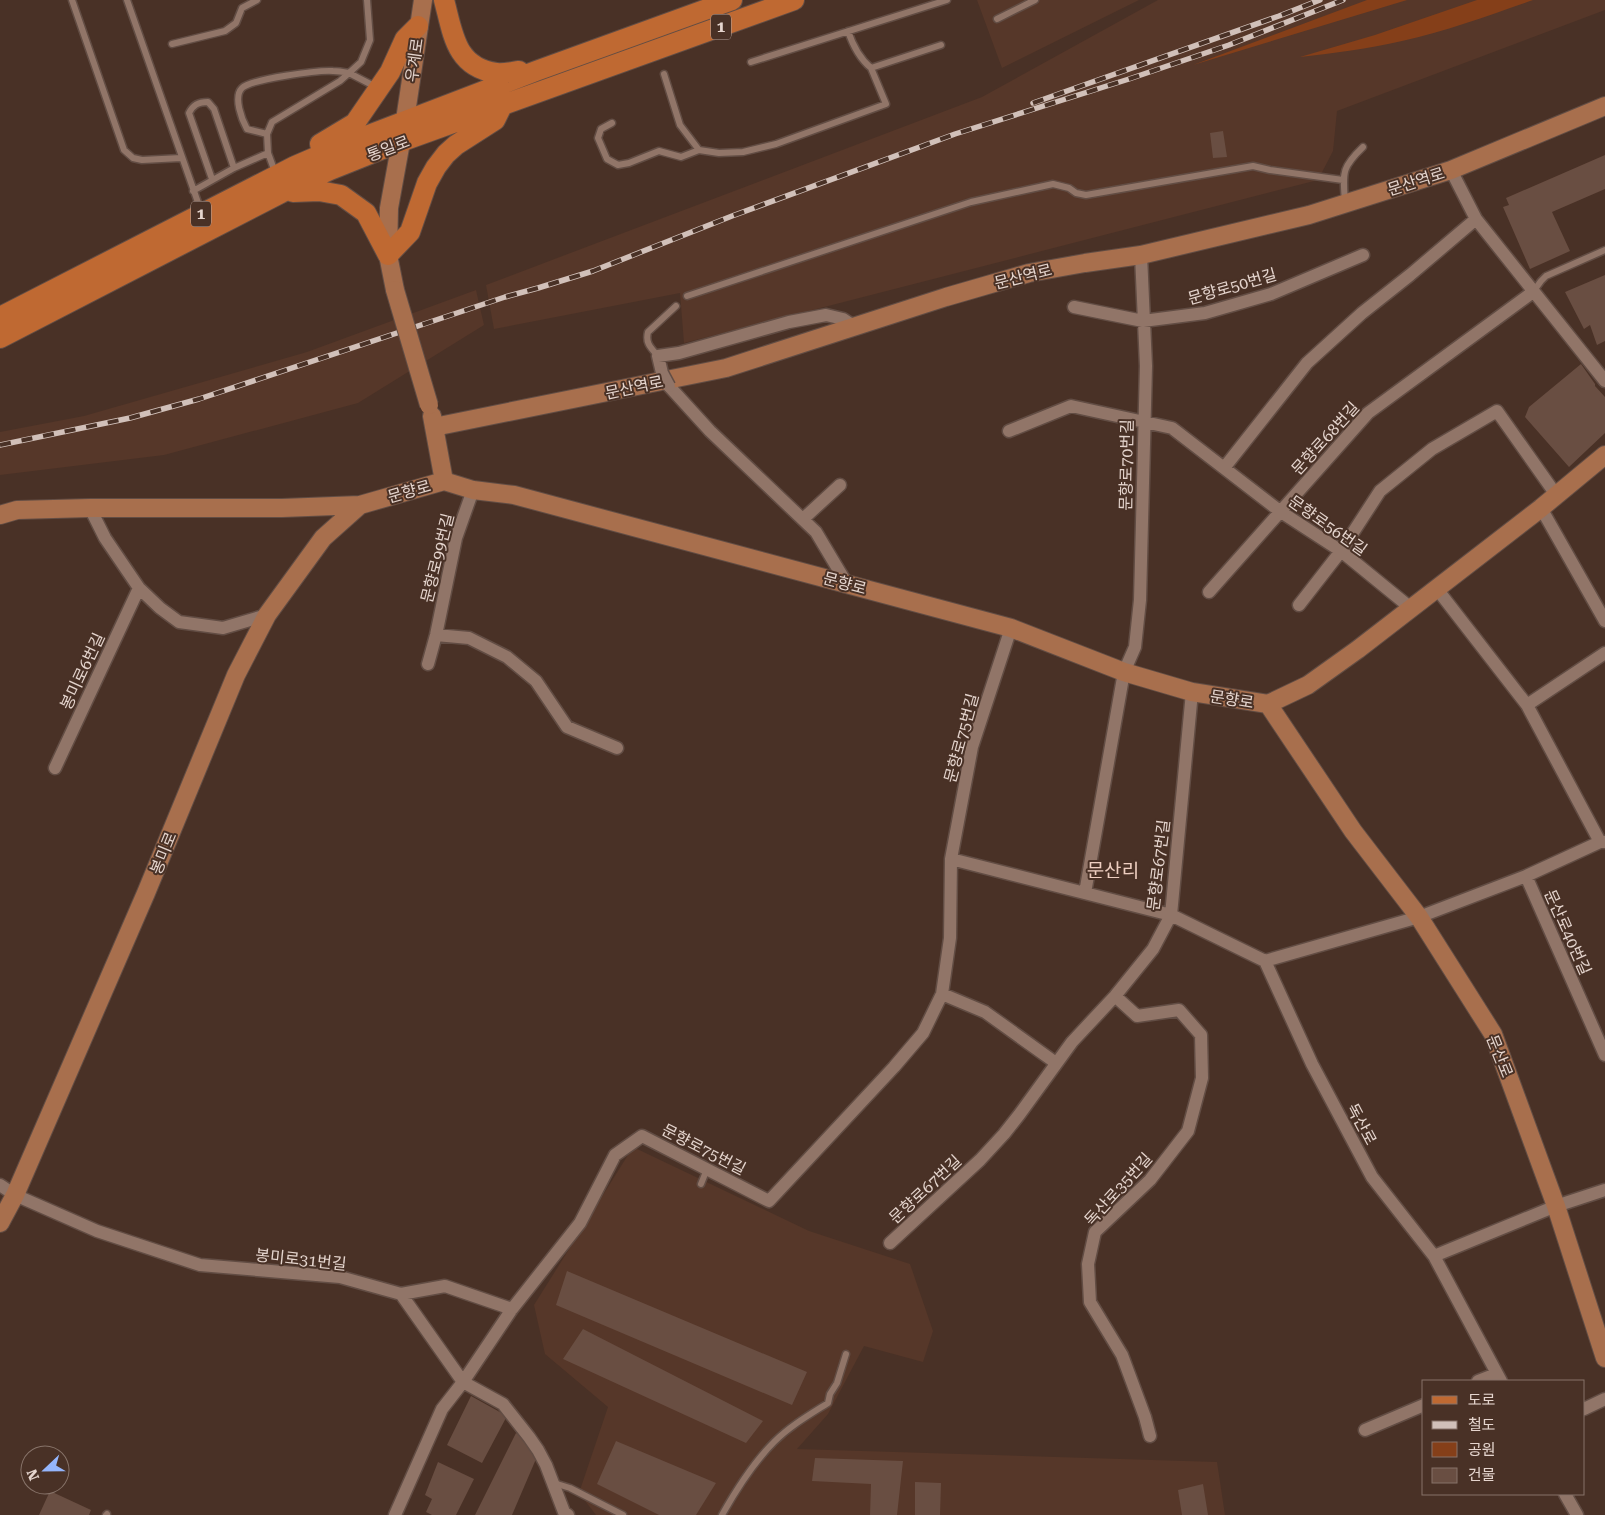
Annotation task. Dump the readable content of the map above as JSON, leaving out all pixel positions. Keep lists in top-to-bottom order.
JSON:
{
  "streets": {
    "main road": ["1", "통일로"],
    "street": [
      "우계로",
      "문산역로",
      "문향로50번길",
      "문향로68번길",
      "문향로70번길",
      "문향로",
      "문향로56번길",
      "문향로99번길",
      "봉미로6번길",
      "문향로75번길",
      "봉미로",
      "문향로67번길",
      "문산로40번길",
      "문산로",
      "독산로",
      "독산로35번길",
      "봉미로31번길"
    ]
  },
  "crossings": [
    ["우계로", "통일로"],
    ["문산역로", "문향로70번길"],
    ["문향로50번길", "문향로70번길"],
    ["문향로68번길", "문향로56번길"],
    ["문향로70번길", "문향로"],
    ["문향로70번길", "문향로56번길"],
    ["문향로", "문향로56번길"],
    ["문향로", "문향로99번길"],
    ["문향로", "문향로75번길"],
    ["문향로", "봉미로"],
    ["문향로", "문향로67번길"],
    ["문향로", "문산로"],
    ["봉미로", "봉미로31번길"],
    ["문향로67번길", "독산로35번길"],
    ["문산로40번길", "문산로"]
  ],
  "districts": ["문산리"],
  "legend": [
    "도로",
    "철도",
    "공원",
    "건물"
  ],
  "north": "left"
}
